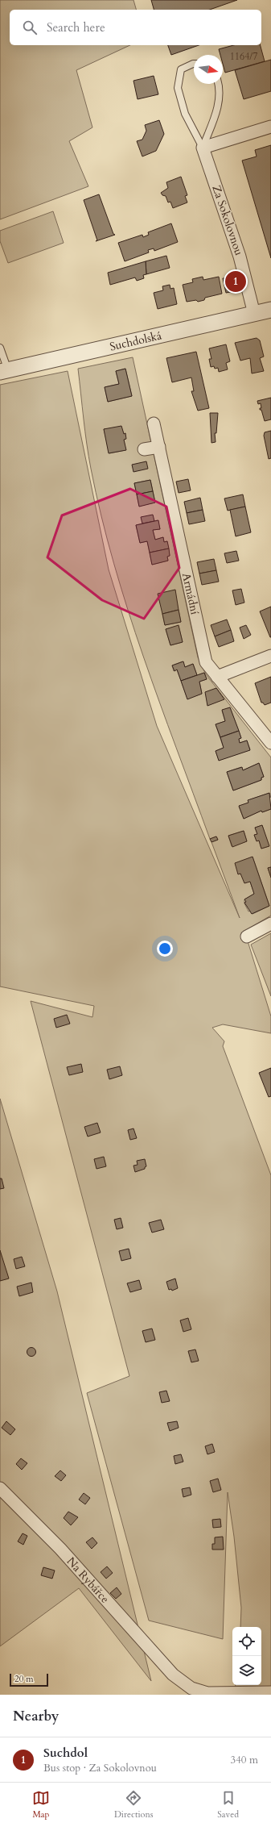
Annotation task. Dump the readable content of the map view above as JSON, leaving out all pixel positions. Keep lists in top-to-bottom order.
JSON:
{
  "streets": {
    "street": [
      "Za Sokolovnou",
      "Suchdolská",
      "Armádní",
      "Na Rybářce"
    ]
  },
  "crossings": [
    ["Za Sokolovnou", "Suchdolská"]
  ],
  "house_numbers": ["1164/7"],
  "scale_bar": "20 m",
  "north": "right",
  "page": {
    "search": "Search here",
    "pins": "1",
    "scale": "20 m",
    "heading": "Nearby",
    "list": [
      {
        "mark": "1",
        "name": "Suchdol",
        "note": "Bus stop · Za Sokolovnou",
        "value": "340 m"
      }
    ],
    "nav": ["Map", "Directions", "Saved"]
  }
}
